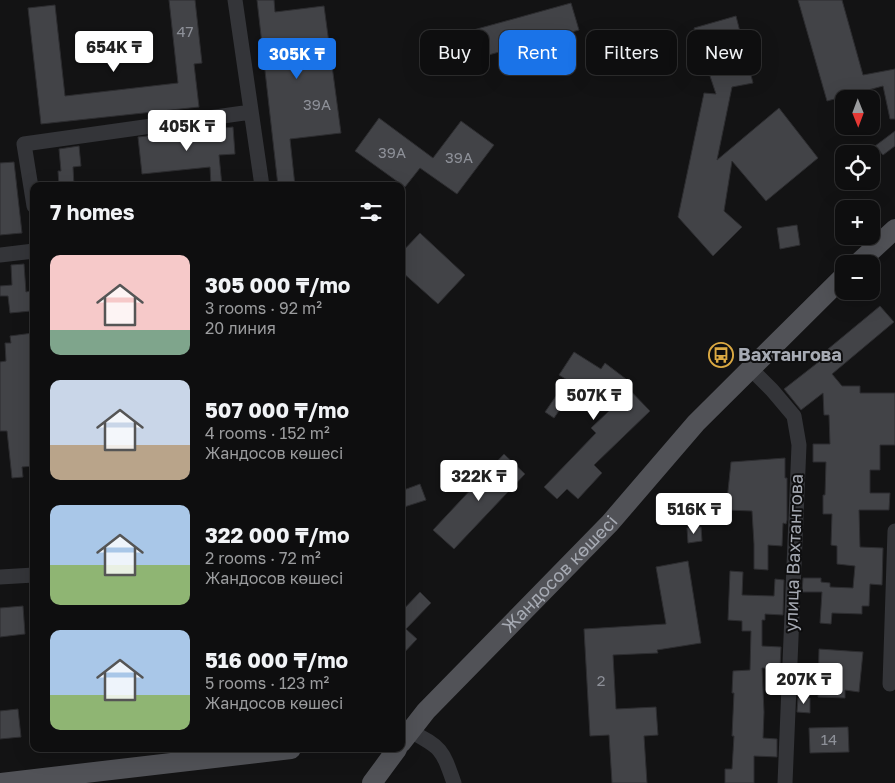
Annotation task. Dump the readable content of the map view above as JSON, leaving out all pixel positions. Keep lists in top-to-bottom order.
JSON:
{
  "streets": {
    "main road": ["Жандосов көшесі"],
    "street": ["улица Вахтангова"]
  },
  "crossings": [
    ["улица Вахтангова", "Жандосов көшесі"]
  ],
  "places": {
    "bus stop": ["Вахтангова"]
  },
  "house_numbers": [
    "47",
    "39А",
    "39А",
    "39А",
    "2",
    "14"
  ],
  "north": "bottom",
  "page": {
    "chip": [
      "Buy",
      "Rent",
      "Filters",
      "New"
    ],
    "price": [
      "654K ₸",
      "305K ₸",
      "405K ₸",
      "507K ₸",
      "322K ₸",
      "516K ₸",
      "207K ₸"
    ],
    "map_buttons": ["+", "−"],
    "heading": "7 homes",
    "list": [
      {
        "name": "305 000 ₸/mo",
        "note": "3 rooms · 92 m² · 20 линия"
      },
      {
        "name": "507 000 ₸/mo",
        "note": "4 rooms · 152 m² · Жандосов көшесі"
      },
      {
        "name": "322 000 ₸/mo",
        "note": "2 rooms · 72 m² · Жандосов көшесі"
      },
      {
        "name": "516 000 ₸/mo",
        "note": "5 rooms · 123 m² · Жандосов көшесі"
      }
    ]
  }
}
